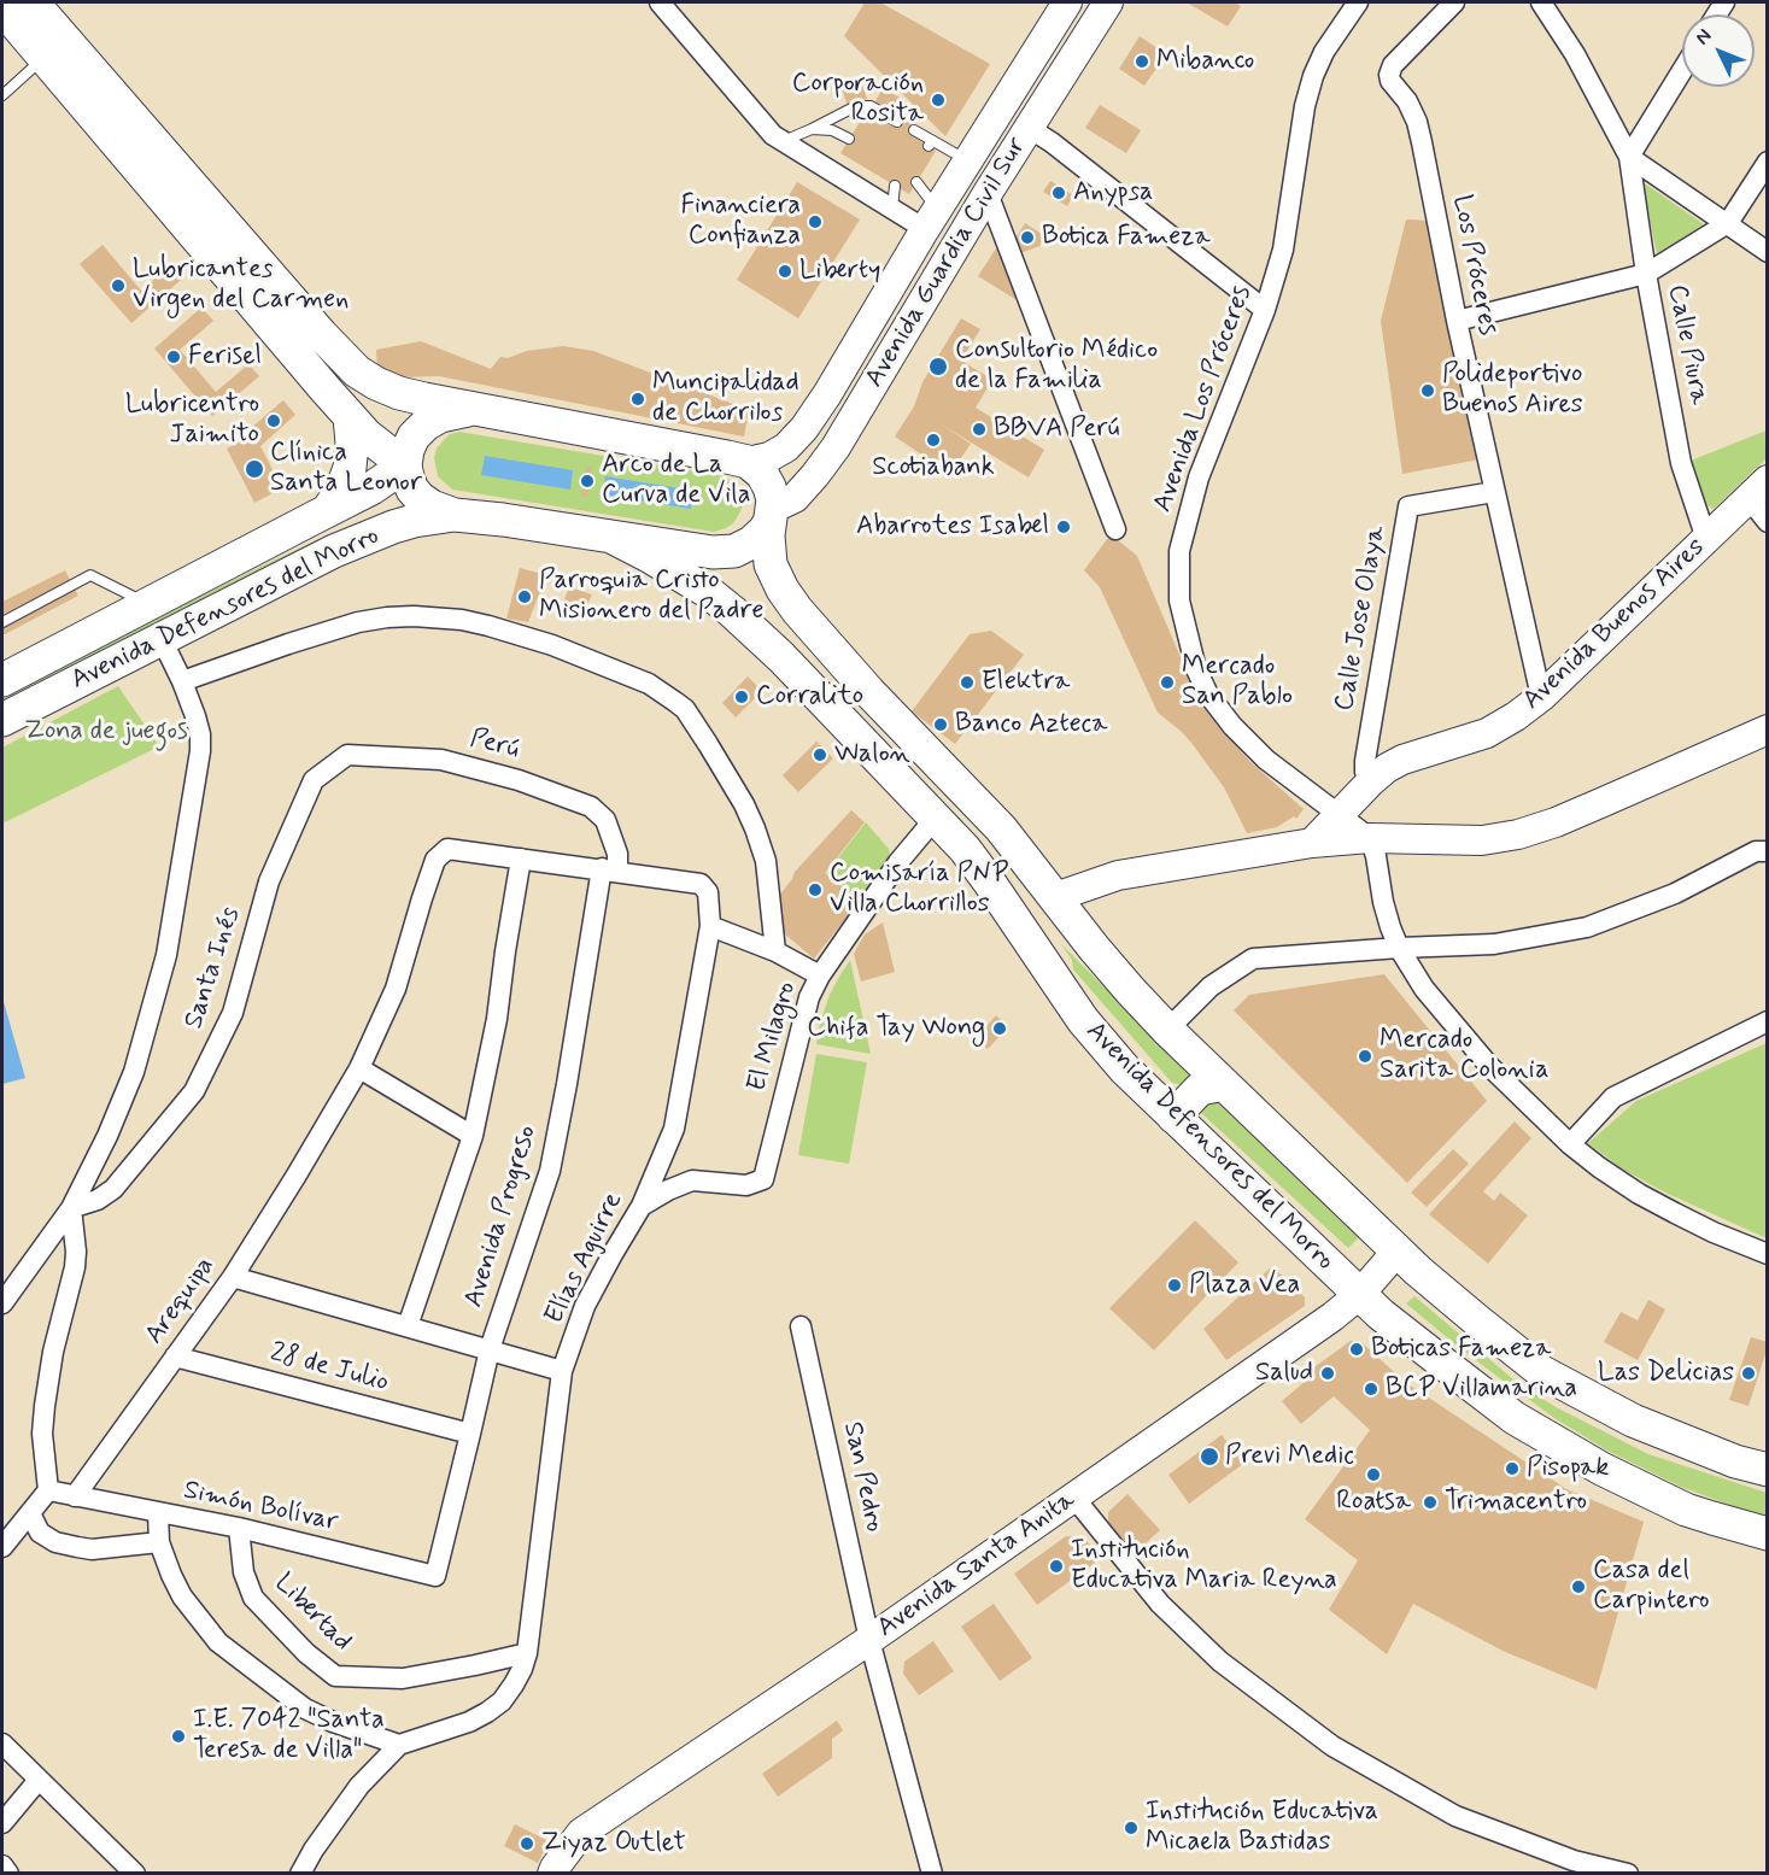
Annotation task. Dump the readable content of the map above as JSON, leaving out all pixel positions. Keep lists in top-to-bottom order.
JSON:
{
  "streets": {
    "main road": [
      "Avenida Guardia Civil Sur",
      "Avenida Defensores del Morro",
      "Avenida Buenos Aires",
      "Avenida Santa Anita"
    ],
    "street": [
      "Los Próceres",
      "Calle Piura",
      "Avenida Los Próceres",
      "Calle Jose Olaya",
      "Perú",
      "Santa Inés",
      "El Milagro",
      "Avenida Progreso",
      "Elías Aguirre",
      "Arequipa",
      "28 de Julio",
      "San Pedro",
      "Simón Bolívar",
      "Libertad"
    ]
  },
  "crossings": [
    ["Avenida Guardia Civil Sur", "Avenida Defensores del Morro"],
    ["Los Próceres", "Calle Jose Olaya"],
    ["Los Próceres", "Avenida Buenos Aires"],
    ["Calle Piura", "Avenida Buenos Aires"],
    ["Avenida Los Próceres", "Avenida Buenos Aires"],
    ["Avenida Defensores del Morro", "El Milagro"],
    ["Avenida Defensores del Morro", "Avenida Santa Anita"],
    ["Calle Jose Olaya", "Avenida Buenos Aires"],
    ["Perú", "Santa Inés"],
    ["Perú", "Avenida Progreso"],
    ["Perú", "Elías Aguirre"],
    ["El Milagro", "Elías Aguirre"],
    ["Avenida Progreso", "Elías Aguirre"],
    ["Avenida Progreso", "28 de Julio"],
    ["Avenida Progreso", "Simón Bolívar"],
    ["Elías Aguirre", "Libertad"],
    ["Arequipa", "28 de Julio"],
    ["Arequipa", "Simón Bolívar"],
    ["San Pedro", "Avenida Santa Anita"],
    ["Simón Bolívar", "Libertad"]
  ],
  "parks": ["Zona de juegos"],
  "places": [
    "Mibanco",
    "Corporación Rosita",
    "Anypsa",
    "Financiera Confianza",
    "Botica Fameza",
    "Liberty",
    "Lubricantes Virgen del Carmen",
    "Ferisel",
    "Consultorio Médico de la Familia",
    "Polideportivo Buenos Aires",
    "Muncipalidad de Chorrilos",
    "Lubricentro Jaimito",
    "BBVA Perú",
    "Scotiabank",
    "Clínica Santa Leonor",
    "Arco de La Curva de Vila",
    "Abarrotes Isabel",
    "Parroquia Cristo Misionero del Padre",
    "Elektra",
    "Mercado San Pablo",
    "Corralito",
    "Banco Azteca",
    "Walon",
    "Comisaría PNP Villa Chorrillos",
    "Chifa Tay Wong",
    "Mercado Sarita Colonia",
    "Plaza Vea",
    "Boticas Fameza",
    "Salud",
    "Las Delicias",
    "BCP Villamarina",
    "Previ Medic",
    "Pisopak",
    "Roatsa",
    "Trimacentro",
    "Institución Educativa Maria Reyna",
    "Casa del Carpintero",
    "I.E. 7042 \"Santa Teresa de Villa\"",
    "Institución Educativa Micaela Bastidas",
    "Ziyaz Outlet"
  ],
  "north": "top left"
}
